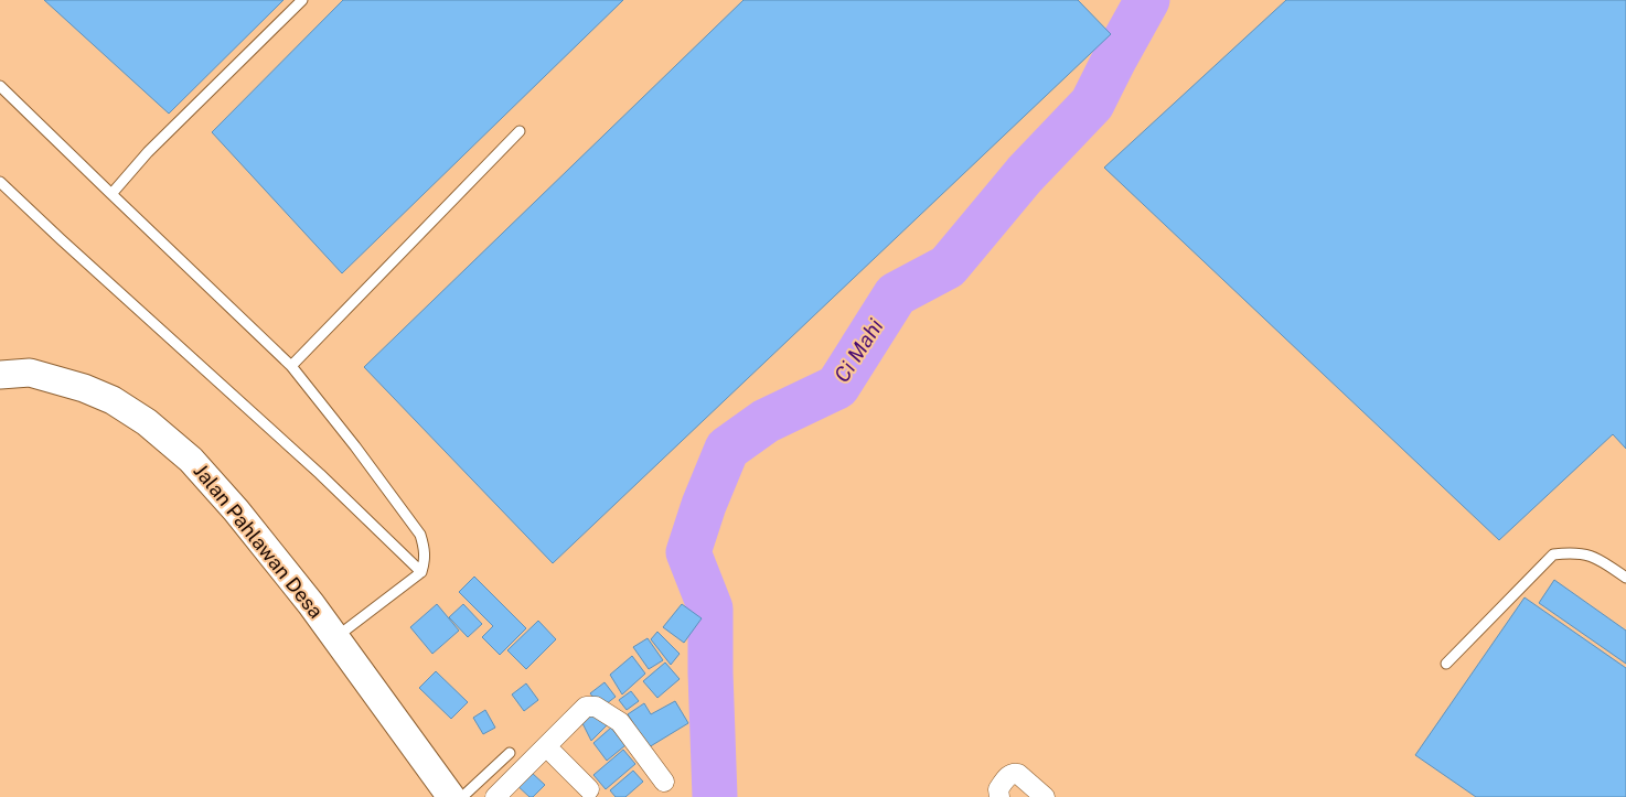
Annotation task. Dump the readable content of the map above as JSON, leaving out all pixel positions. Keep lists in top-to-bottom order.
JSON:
{
  "streets": {
    "main road": ["Jalan Pahlawan Desa"]
  },
  "water": ["Ci Mahi"]
}
